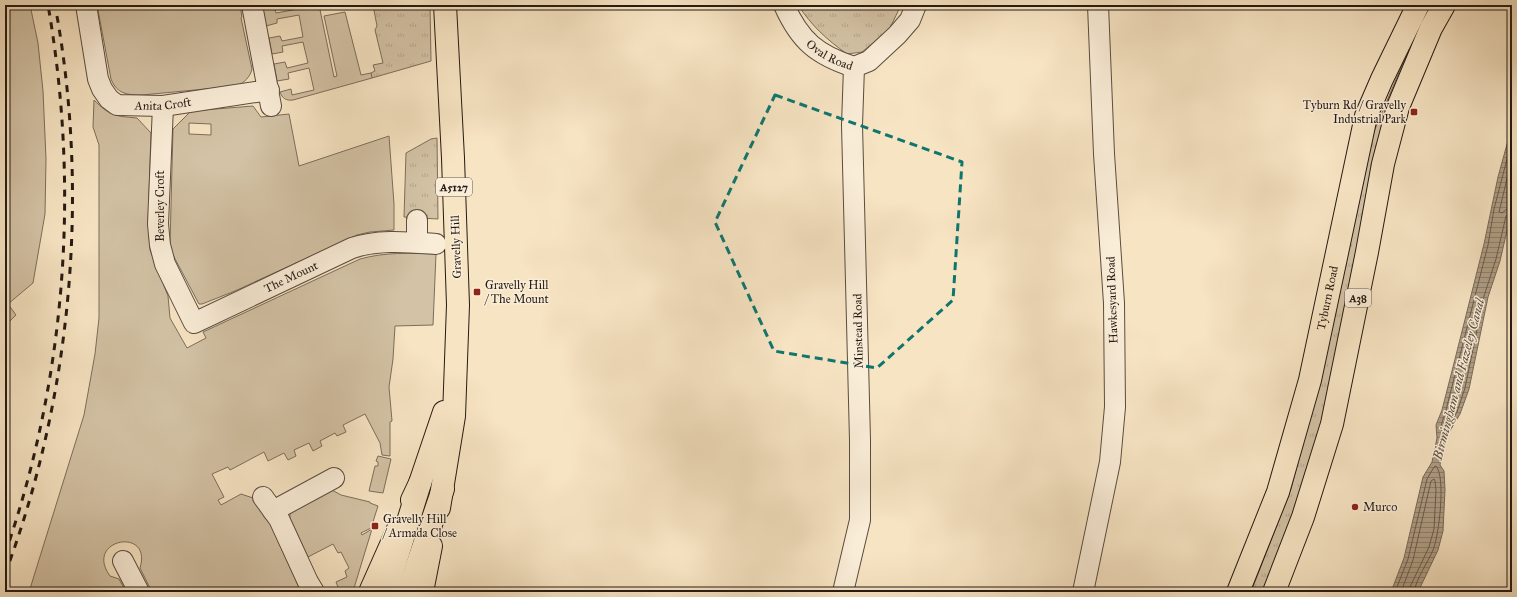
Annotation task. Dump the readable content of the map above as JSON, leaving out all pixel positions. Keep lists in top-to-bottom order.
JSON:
{
  "streets": {
    "main road": [
      "A5127",
      "Gravelly Hill",
      "Tyburn Road",
      "A38"
    ],
    "street": [
      "Oval Road",
      "Anita Croft",
      "Beverley Croft",
      "The Mount",
      "Hawkesyard Road",
      "Minstead Road"
    ]
  },
  "crossings": [
    ["Oval Road", "Minstead Road"],
    ["Anita Croft", "Beverley Croft"],
    ["Beverley Croft", "The Mount"]
  ],
  "water": ["Birmingham and Fazeley Canal"],
  "places": {
    "transit": ["Tyburn Rd / Gravelly Industrial Park", "Gravelly Hill / The Mount", "Gravelly Hill / Armada Close"],
    "other": ["Murco"]
  }
}
